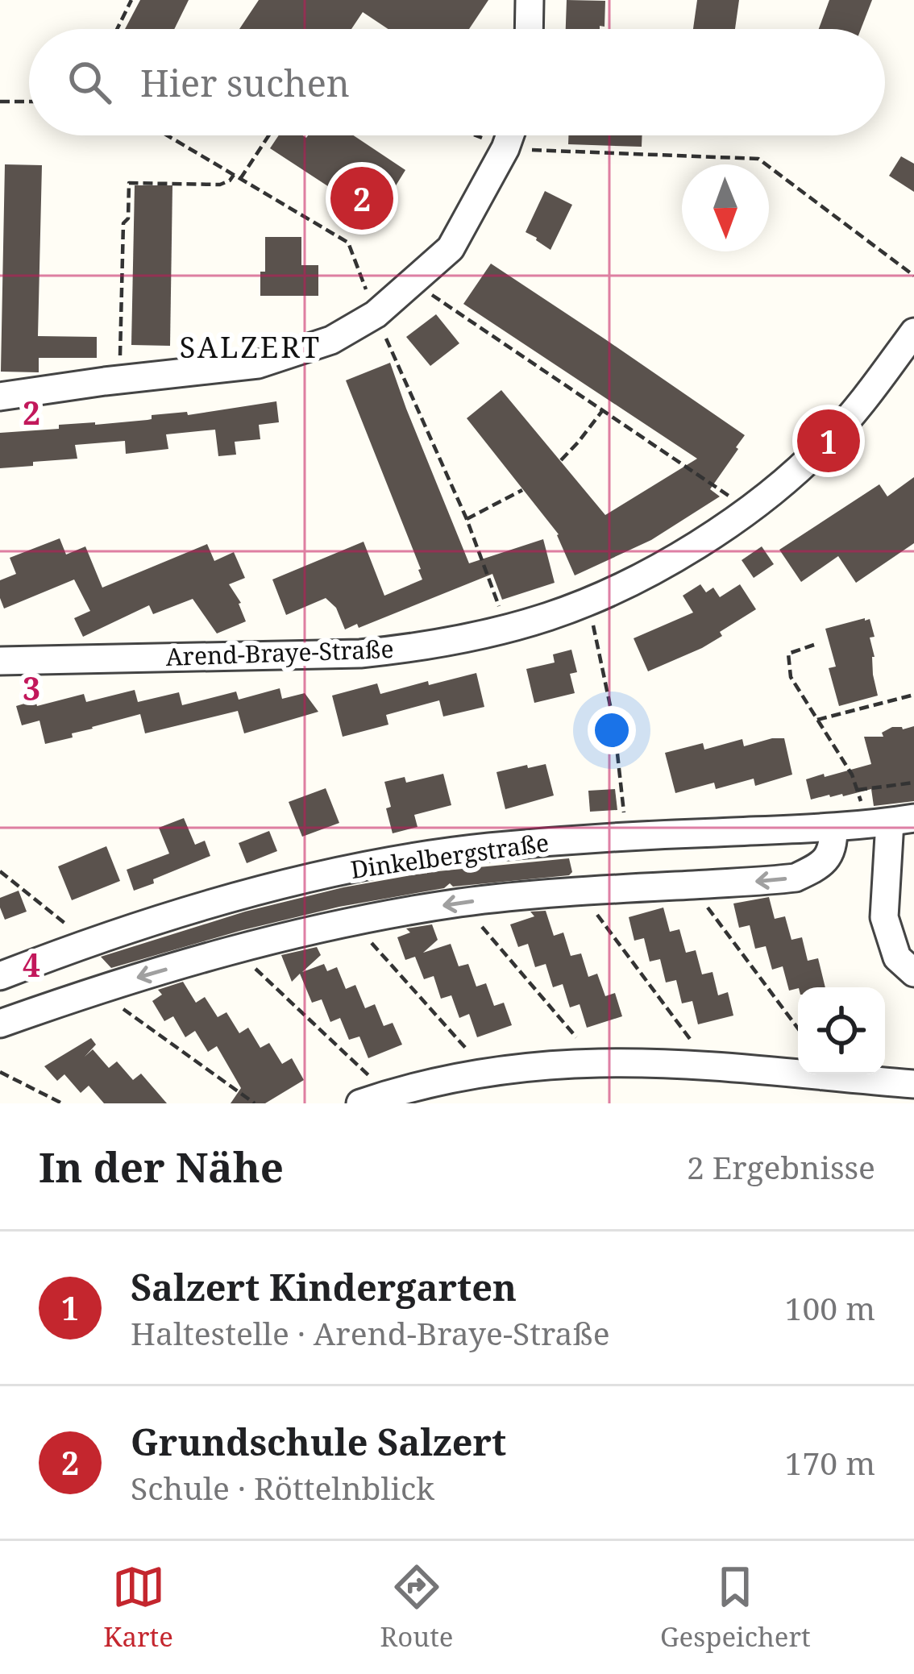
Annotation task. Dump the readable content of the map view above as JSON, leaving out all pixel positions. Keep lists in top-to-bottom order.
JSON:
{
  "streets": {
    "street": ["Arend-Braye-Straße", "Dinkelbergstraße"]
  },
  "districts": ["SALZERT"],
  "north": "bottom",
  "page": {
    "search": "Hier suchen",
    "pins": ["2", "1"],
    "heading": ["In der Nähe", "2 Ergebnisse"],
    "list": [
      {
        "mark": "1",
        "name": "Salzert Kindergarten",
        "note": "Haltestelle · Arend-Braye-Straße",
        "value": "100 m"
      },
      {
        "mark": "2",
        "name": "Grundschule Salzert",
        "note": "Schule · Röttelnblick",
        "value": "170 m"
      }
    ],
    "nav": ["Karte", "Route", "Gespeichert"]
  },
  "grid": {
    "rows": ["2", "3", "4"]
  }
}
